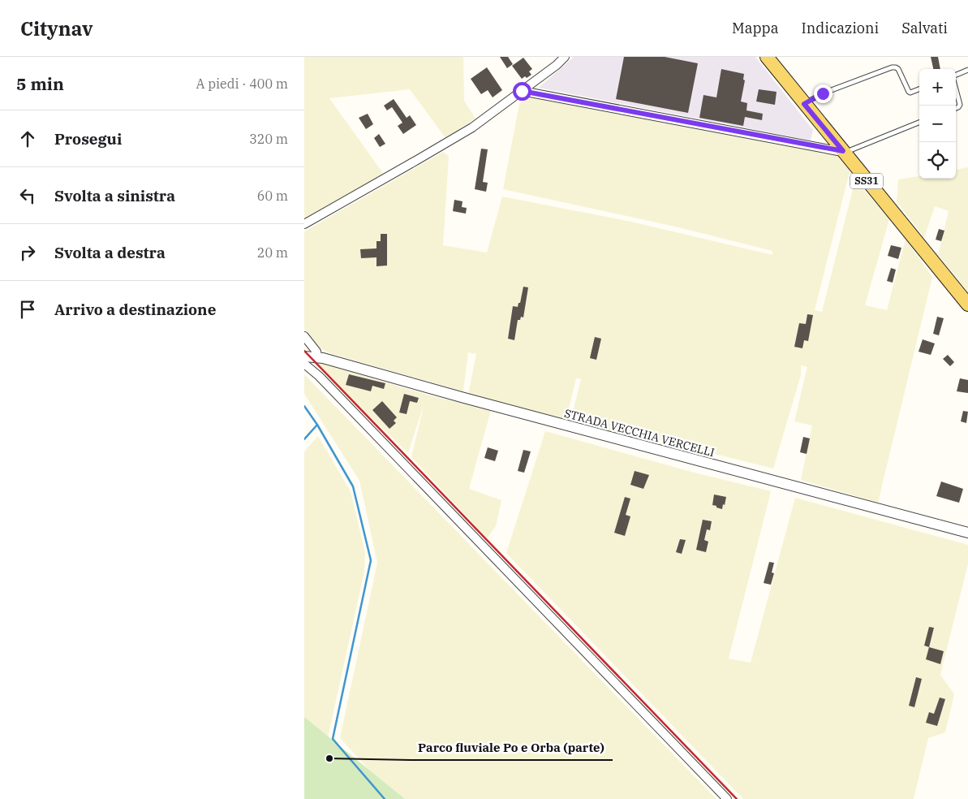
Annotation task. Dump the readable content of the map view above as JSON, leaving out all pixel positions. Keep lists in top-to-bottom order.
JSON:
{
  "streets": {
    "main road": ["SS31"],
    "street": ["STRADA VECCHIA VERCELLI"]
  },
  "places": ["Parco fluviale Po e Orba (parte)"],
  "page": {
    "header": "Citynav",
    "nav": ["Mappa", "Indicazioni", "Salvati"],
    "heading": ["5 min", "A piedi · 400 m"],
    "map_buttons": ["+", "−"],
    "list": [
      ["Prosegui", "320 m"],
      ["Svolta a sinistra", "60 m"],
      ["Svolta a destra", "20 m"],
      "Arrivo a destinazione"
    ]
  }
}
